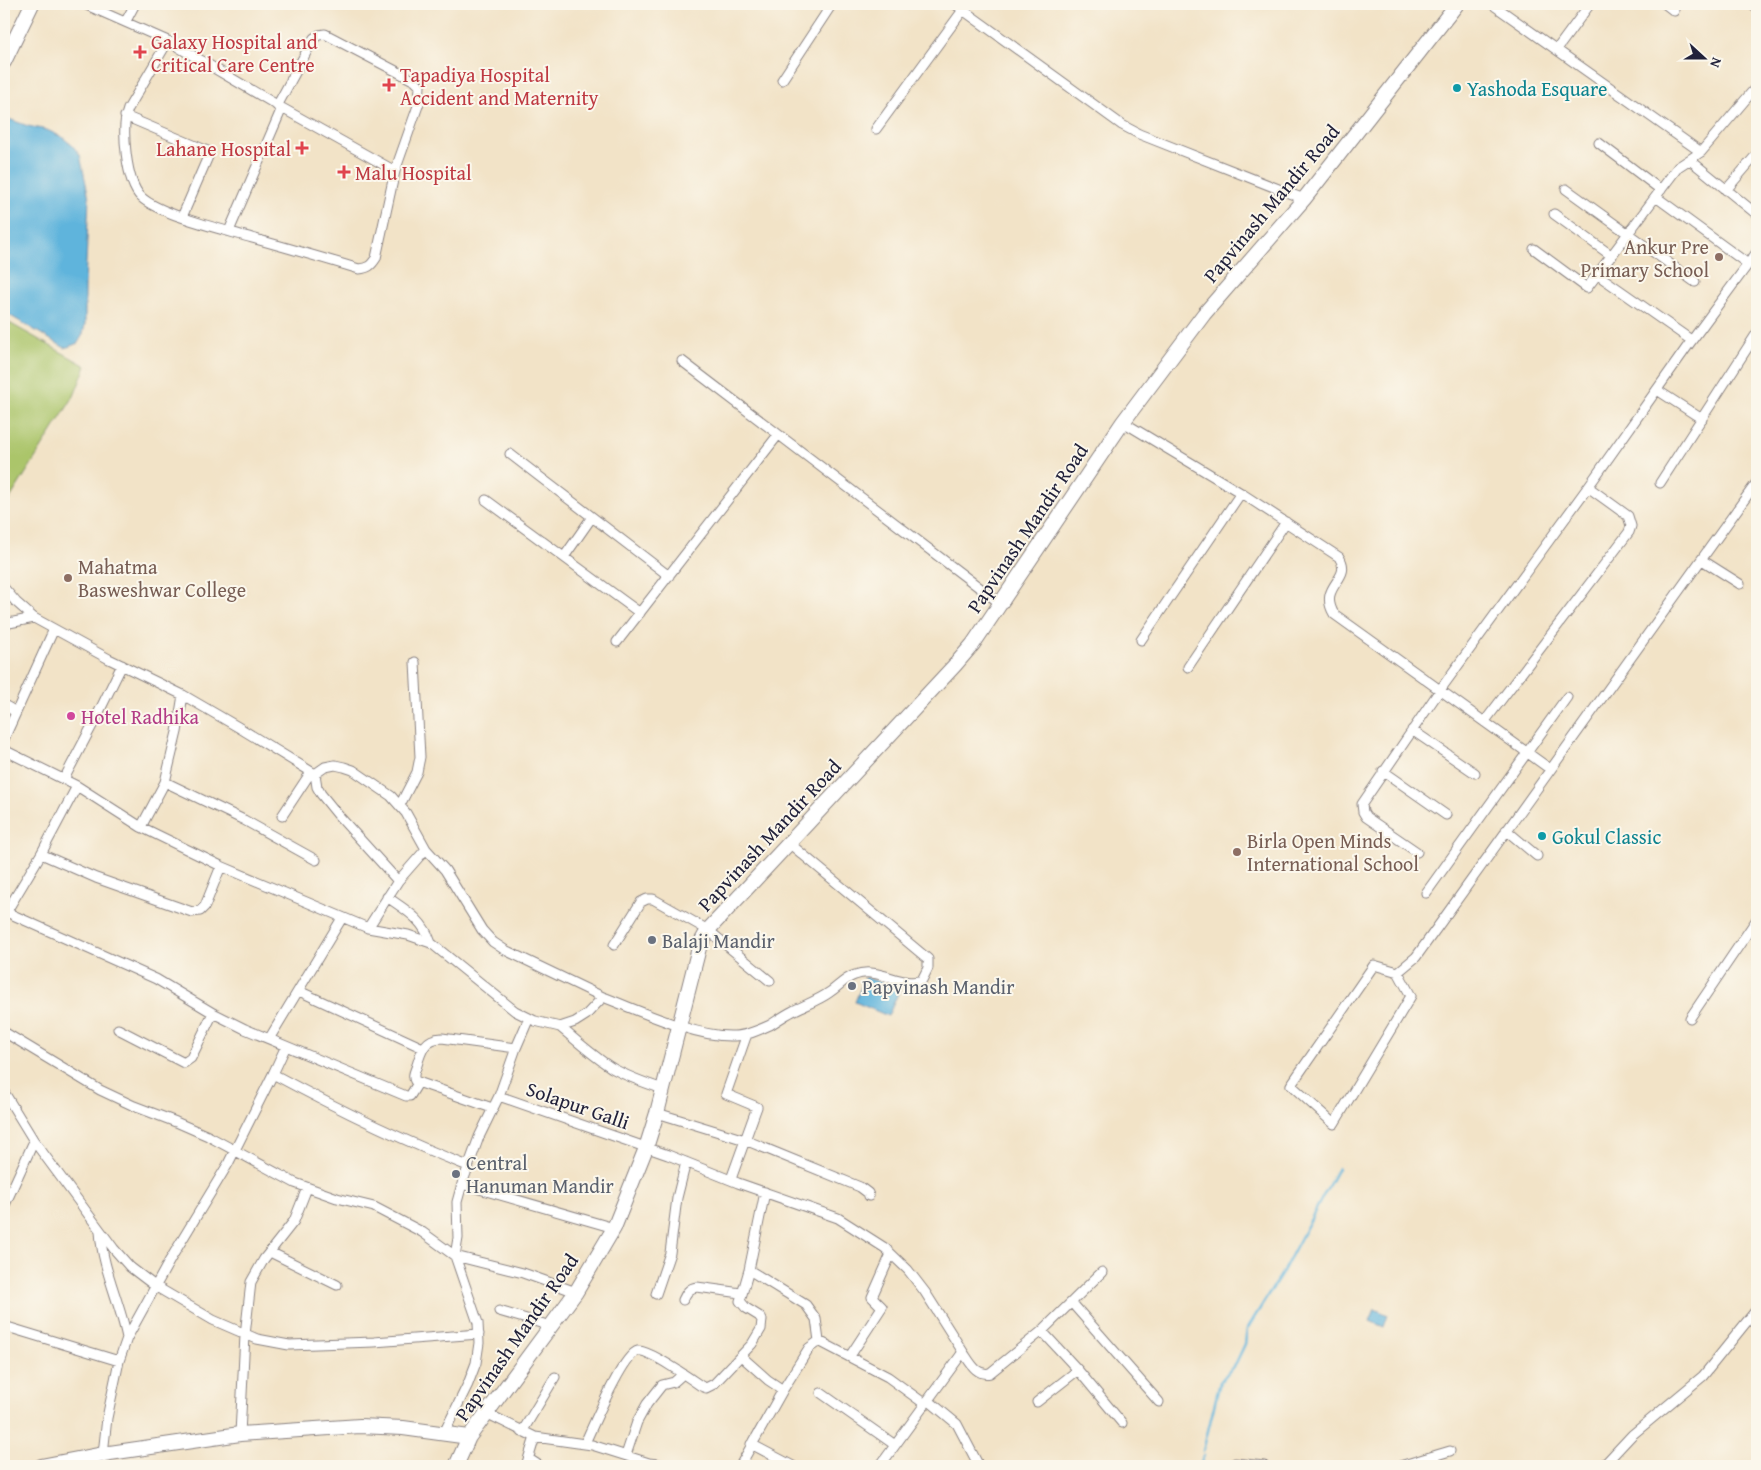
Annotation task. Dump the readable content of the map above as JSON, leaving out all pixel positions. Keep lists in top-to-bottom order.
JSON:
{
  "streets": {
    "street": ["Papvinash Mandir Road", "Solapur Galli"]
  },
  "crossings": [
    ["Papvinash Mandir Road", "Solapur Galli"]
  ],
  "places": {
    "health": [
      "Galaxy Hospital and Critical Care Centre",
      "Tapadiya Hospital Accident and Maternity",
      "Lahane Hospital",
      "Malu Hospital"
    ],
    "other": [
      "Yashoda Esquare",
      "Ankur Pre Primary School",
      "Mahatma Basweshwar College",
      "Hotel Radhika",
      "Gokul Classic",
      "Birla Open Minds International School",
      "Balaji Mandir",
      "Papvinash Mandir",
      "Central Hanuman Mandir"
    ]
  },
  "north": "right"
}
